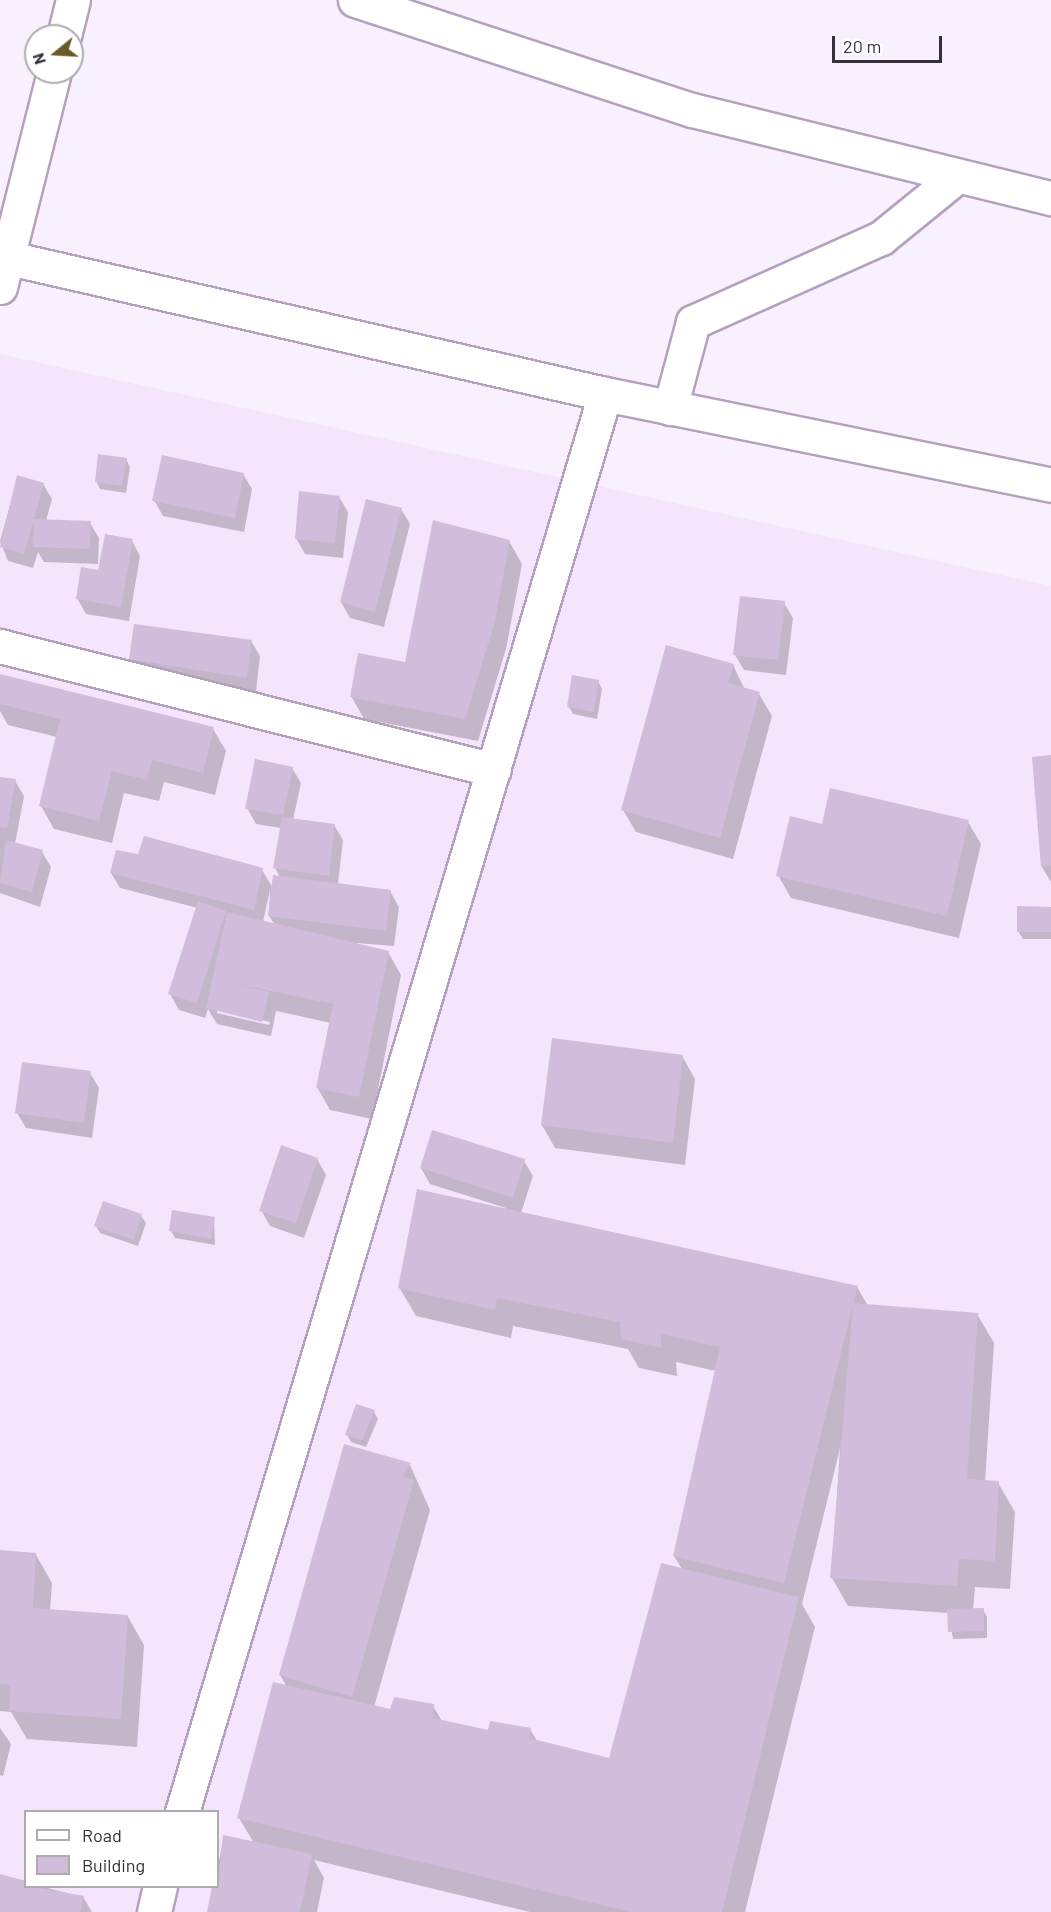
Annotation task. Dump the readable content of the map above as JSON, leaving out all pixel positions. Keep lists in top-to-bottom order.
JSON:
{
  "legend": ["Road", "Building"],
  "scale_bar": "20 m",
  "north": "left"
}
